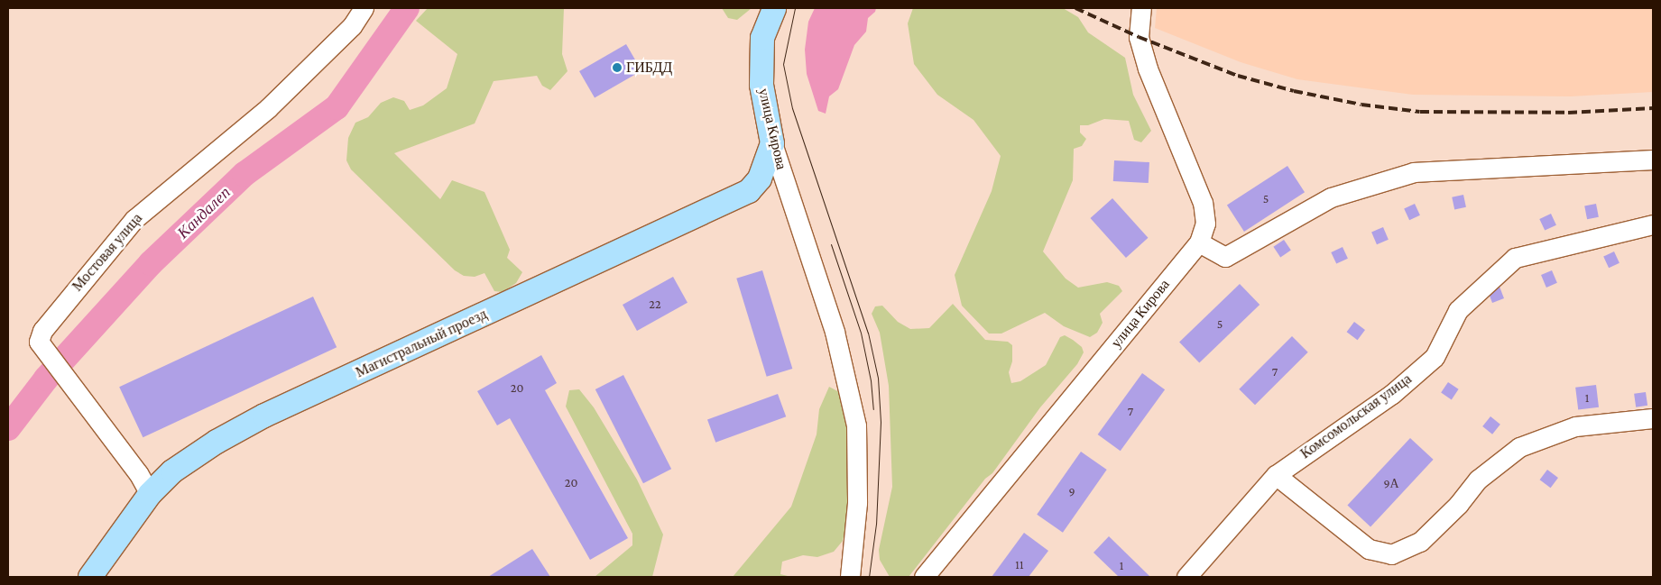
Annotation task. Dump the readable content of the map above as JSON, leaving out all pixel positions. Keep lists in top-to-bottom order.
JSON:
{
  "streets": {
    "main road": ["улица Кирова", "Магистральный проезд"],
    "street": ["Мостовая улица", "Комсомольская улица"]
  },
  "crossings": [
    ["улица Кирова", "Магистральный проезд"],
    ["Мостовая улица", "Магистральный проезд"]
  ],
  "water": ["Кандалеп"],
  "places": ["ГИБДД"],
  "house_numbers": [
    "5",
    "22",
    "5",
    "7",
    "20",
    "1",
    "7",
    "20",
    "9А",
    "9",
    "11",
    "1"
  ]
}
